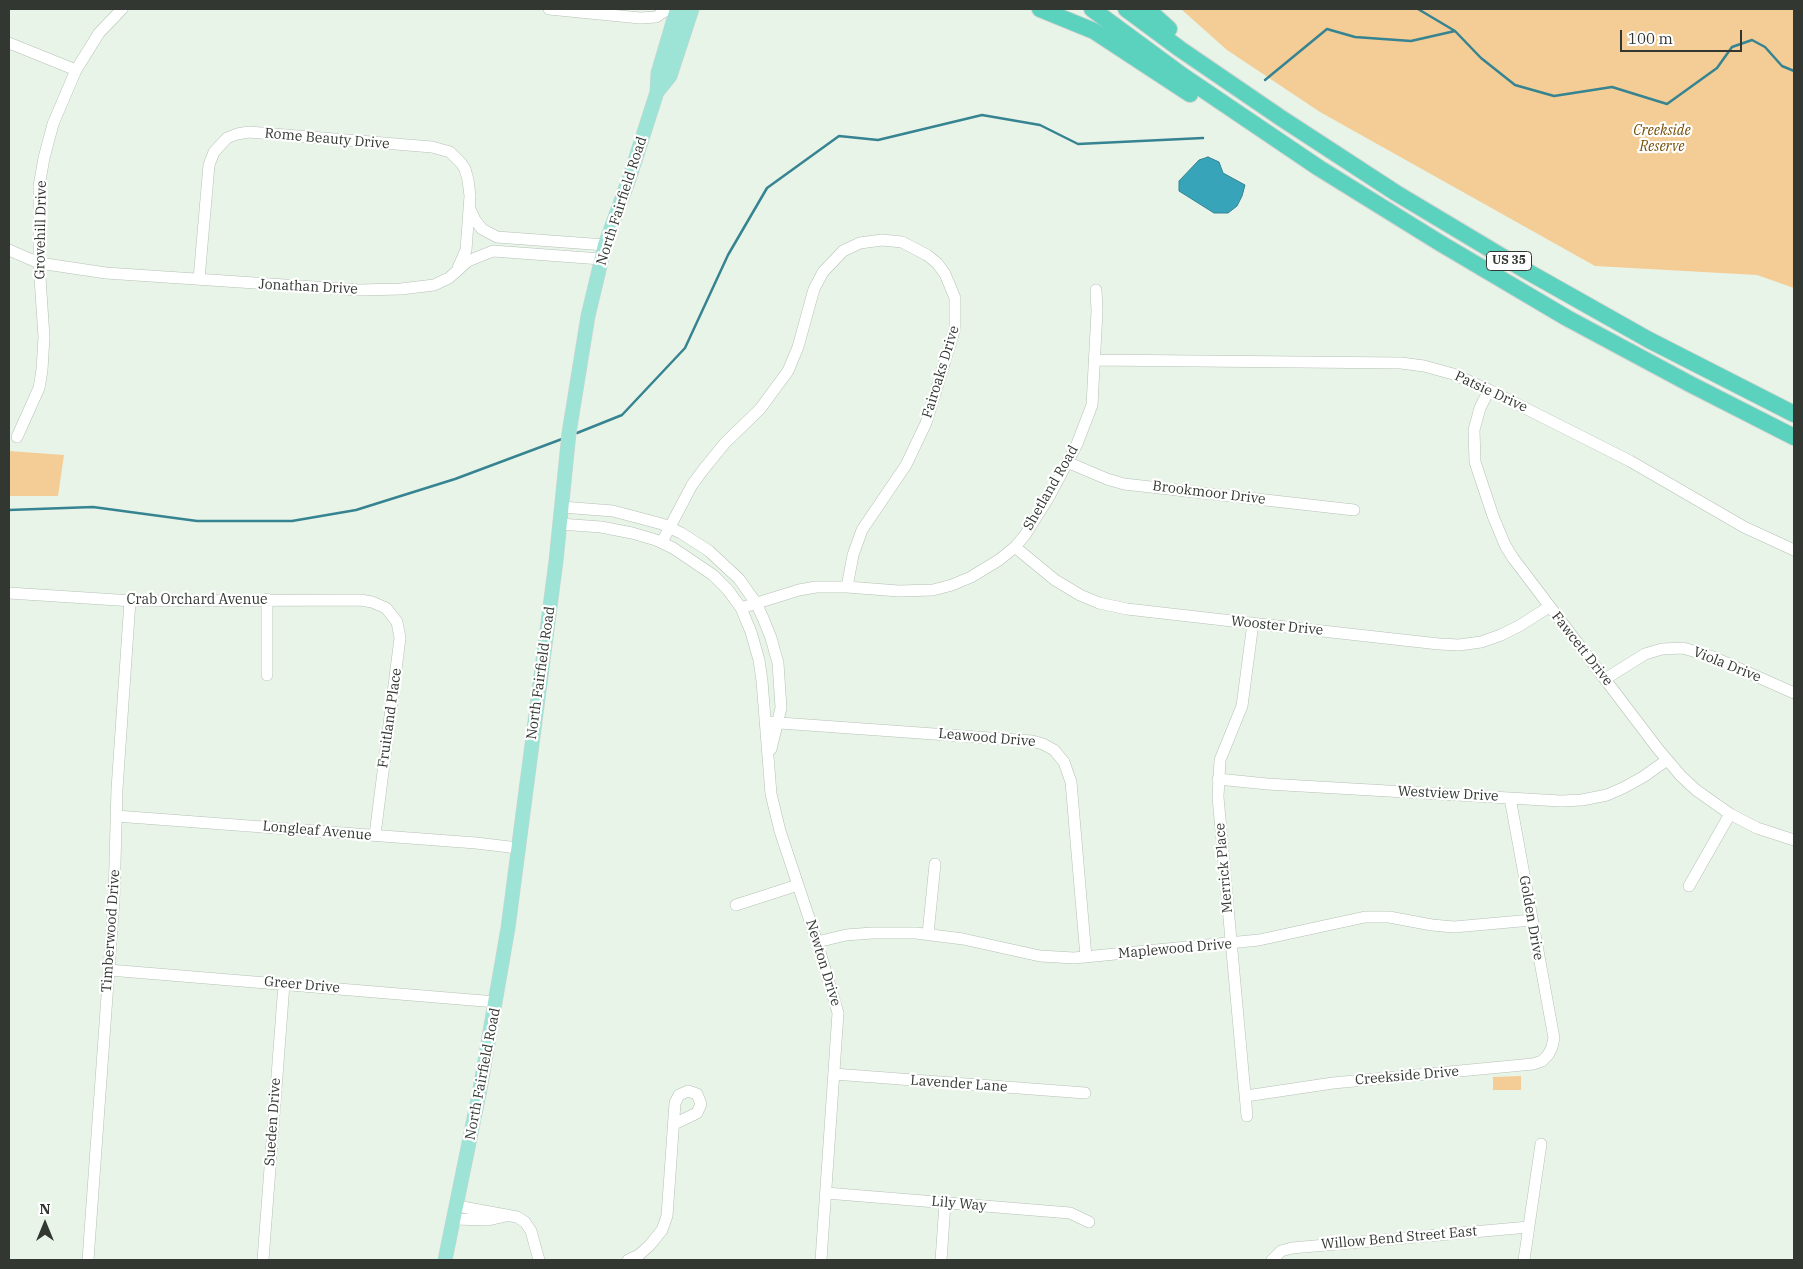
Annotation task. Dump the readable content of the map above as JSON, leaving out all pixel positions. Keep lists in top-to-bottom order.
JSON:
{
  "streets": {
    "highway": ["US 35"],
    "main road": ["North Fairfield Road"],
    "street": [
      "Rome Beauty Drive",
      "Grovehill Drive",
      "Jonathan Drive",
      "Fairoaks Drive",
      "Patsie Drive",
      "Shetland Road",
      "Brookmoor Drive",
      "Crab Orchard Avenue",
      "Wooster Drive",
      "Fawcett Drive",
      "Viola Drive",
      "Fruitland Place",
      "Leawood Drive",
      "Westview Drive",
      "Longleaf Avenue",
      "Merrick Place",
      "Golden Drive",
      "Timberwood Drive",
      "Maplewood Drive",
      "Newton Drive",
      "Greer Drive",
      "Creekside Drive",
      "Lavender Lane",
      "Sueden Drive",
      "Lily Way",
      "Willow Bend Street East"
    ]
  },
  "crossings": [
    ["Rome Beauty Drive", "Jonathan Drive"],
    ["North Fairfield Road", "Jonathan Drive"],
    ["North Fairfield Road", "Longleaf Avenue"],
    ["North Fairfield Road", "Newton Drive"],
    ["North Fairfield Road", "Greer Drive"],
    ["Grovehill Drive", "Jonathan Drive"],
    ["Fairoaks Drive", "Shetland Road"],
    ["Fairoaks Drive", "Newton Drive"],
    ["Patsie Drive", "Shetland Road"],
    ["Patsie Drive", "Fawcett Drive"],
    ["Shetland Road", "Brookmoor Drive"],
    ["Shetland Road", "Wooster Drive"],
    ["Shetland Road", "Newton Drive"],
    ["Crab Orchard Avenue", "Fruitland Place"],
    ["Crab Orchard Avenue", "Timberwood Drive"],
    ["Wooster Drive", "Fawcett Drive"],
    ["Wooster Drive", "Merrick Place"],
    ["Fawcett Drive", "Viola Drive"],
    ["Fawcett Drive", "Westview Drive"],
    ["Fruitland Place", "Longleaf Avenue"],
    ["Leawood Drive", "Maplewood Drive"],
    ["Leawood Drive", "Newton Drive"],
    ["Westview Drive", "Merrick Place"],
    ["Westview Drive", "Golden Drive"],
    ["Longleaf Avenue", "Timberwood Drive"],
    ["Merrick Place", "Maplewood Drive"],
    ["Merrick Place", "Creekside Drive"],
    ["Golden Drive", "Maplewood Drive"],
    ["Golden Drive", "Creekside Drive"],
    ["Timberwood Drive", "Greer Drive"],
    ["Maplewood Drive", "Newton Drive"],
    ["Newton Drive", "Lavender Lane"],
    ["Newton Drive", "Lily Way"],
    ["Greer Drive", "Sueden Drive"]
  ],
  "parks": ["Creekside Reserve"],
  "scale_bar": "100 m",
  "north": "top"
}
